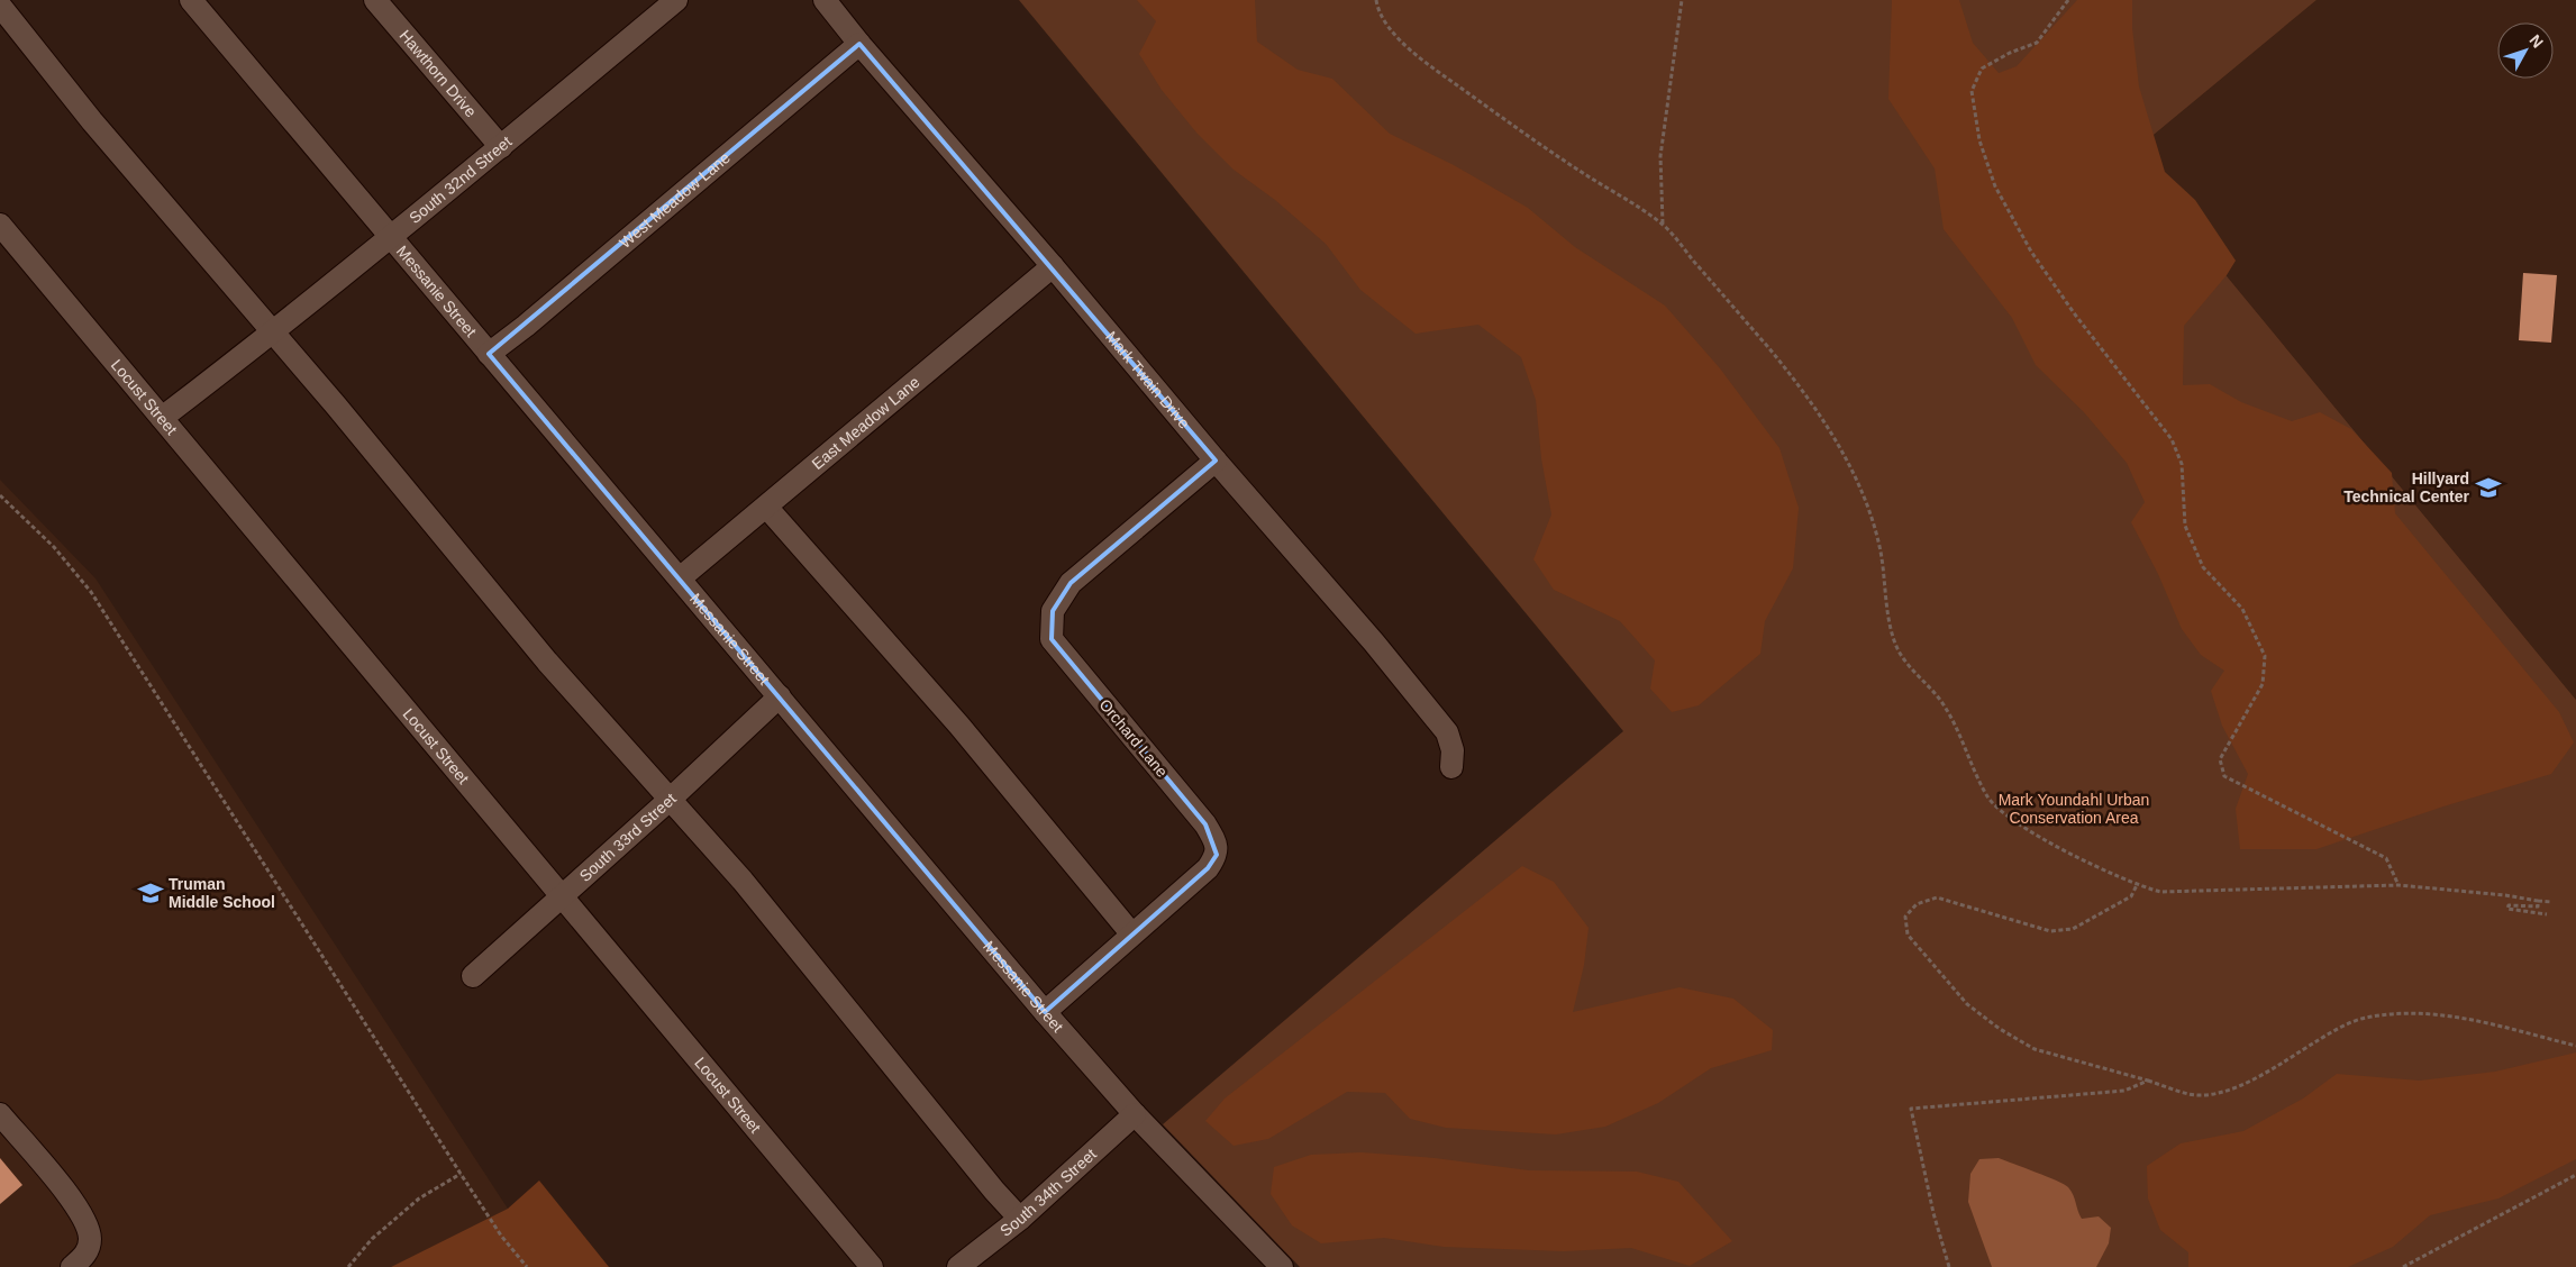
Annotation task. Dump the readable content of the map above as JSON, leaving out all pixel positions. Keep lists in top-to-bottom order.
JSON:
{
  "streets": {
    "street": [
      "Hawthorn Drive",
      "South 32nd Street",
      "West Meadow Lane",
      "Messanie Street",
      "Mark Twain Drive",
      "Locust Street",
      "East Meadow Lane",
      "Orchard Lane",
      "South 33rd Street",
      "South 34th Street"
    ]
  },
  "crossings": [
    ["Hawthorn Drive", "South 32nd Street"],
    ["South 32nd Street", "Messanie Street"],
    ["South 32nd Street", "Locust Street"],
    ["West Meadow Lane", "Messanie Street"],
    ["West Meadow Lane", "Mark Twain Drive"],
    ["Messanie Street", "East Meadow Lane"],
    ["Messanie Street", "Orchard Lane"],
    ["Messanie Street", "South 33rd Street"],
    ["Messanie Street", "South 34th Street"],
    ["Mark Twain Drive", "East Meadow Lane"],
    ["Mark Twain Drive", "Orchard Lane"],
    ["Locust Street", "South 33rd Street"]
  ],
  "parks": ["Mark Youndahl Urban Conservation Area"],
  "places": {
    "school or university": ["Hillyard Technical Center", "Truman Middle School"]
  },
  "north": "top right"
}
